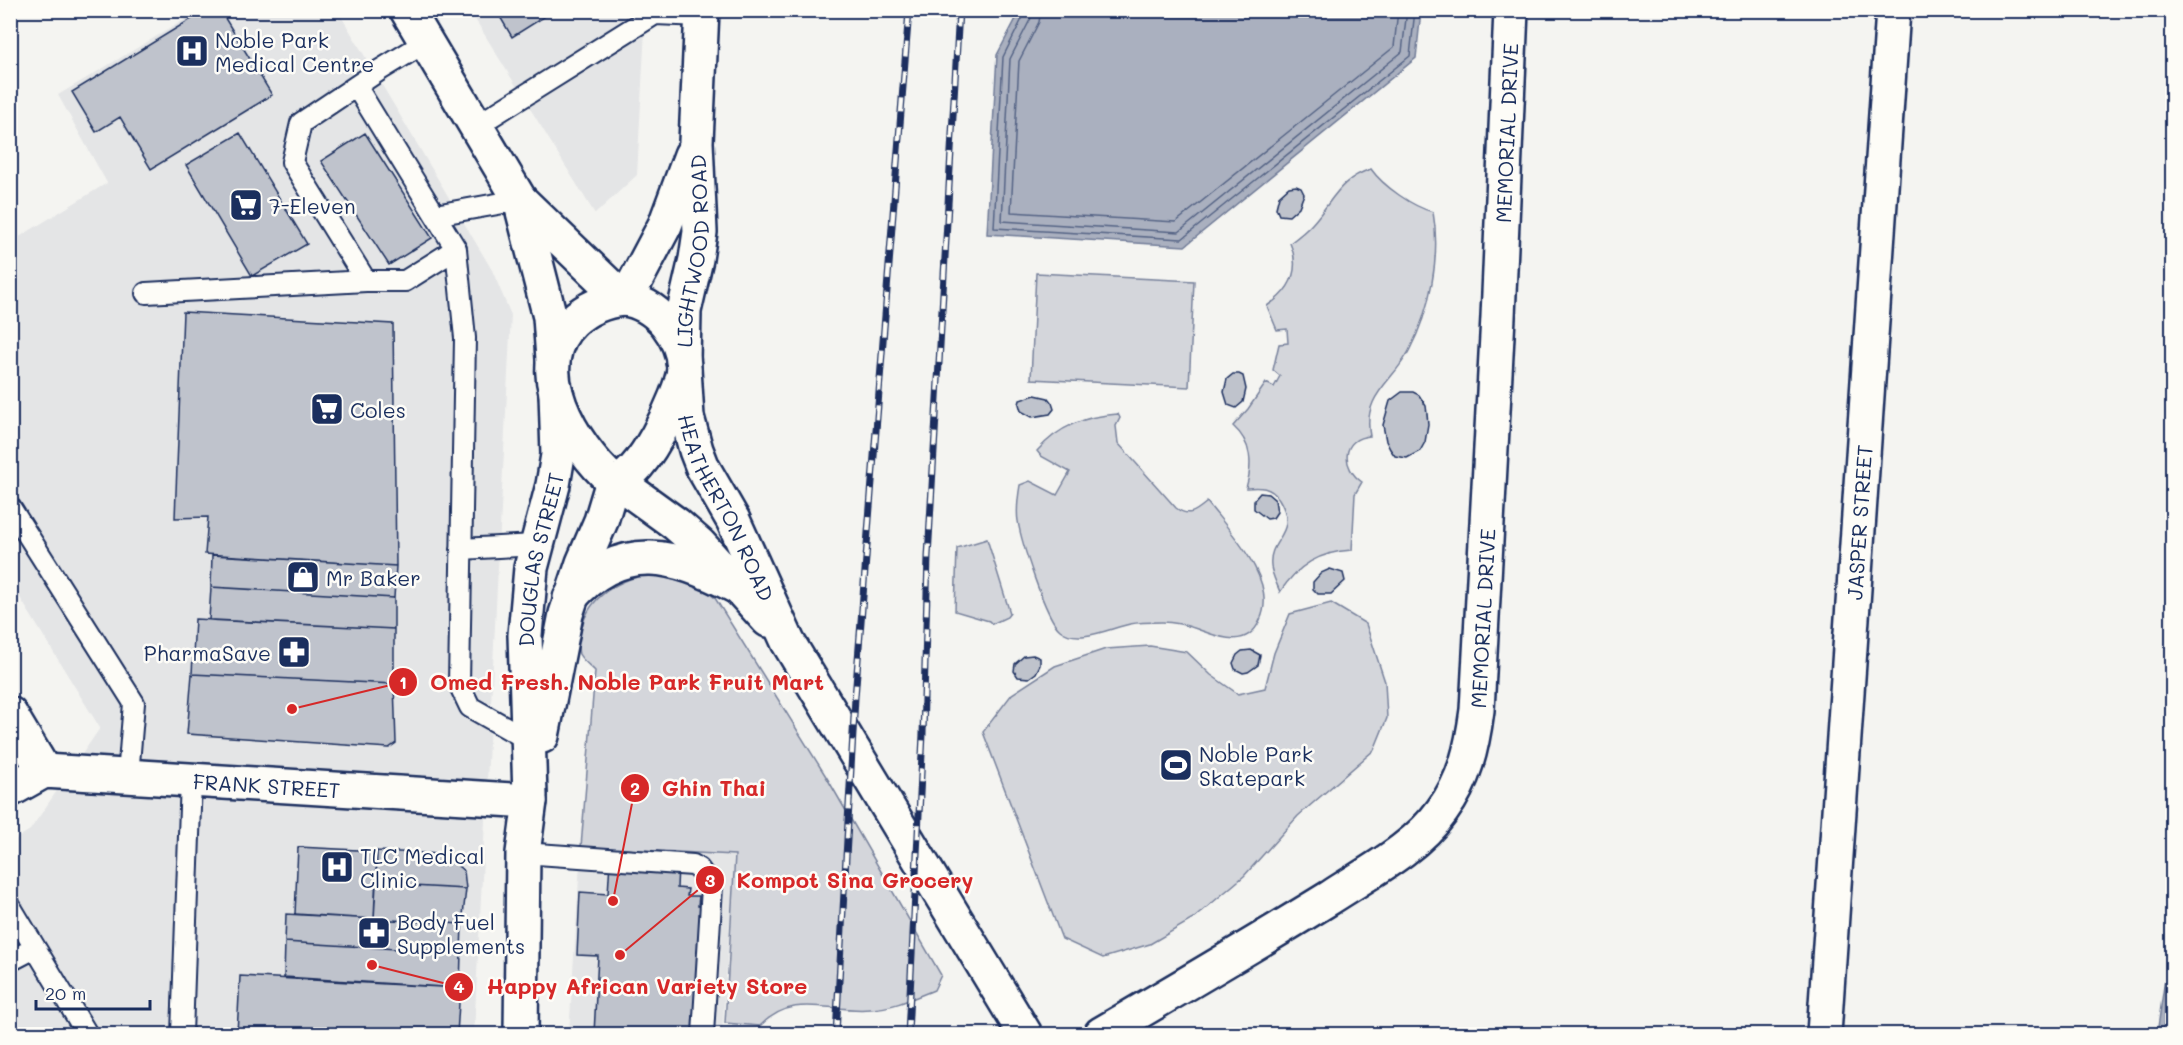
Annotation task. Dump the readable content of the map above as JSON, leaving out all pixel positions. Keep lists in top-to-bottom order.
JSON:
{
  "streets": {
    "main road": [
      "MEMORIAL DRIVE",
      "LIGHTWOOD ROAD",
      "HEATHERTON ROAD",
      "JASPER STREET",
      "DOUGLAS STREET",
      "FRANK STREET"
    ]
  },
  "crossings": [
    ["LIGHTWOOD ROAD", "HEATHERTON ROAD"],
    ["LIGHTWOOD ROAD", "DOUGLAS STREET"],
    ["HEATHERTON ROAD", "DOUGLAS STREET"]
  ],
  "places": {
    "hospital": ["Noble Park Medical Centre", "TLC Medical Clinic"],
    "supermarket": ["7-Eleven", "Coles"],
    "shop": ["Mr Baker"],
    "pharmacy": ["PharmaSave", "Body Fuel Supplements"],
    "other": [
      "Omed Fresh. Noble Park Fruit Mart",
      "Ghin Thai",
      "Kompot Sina Grocery",
      "Happy African Variety Store"
    ],
    "sports": ["Noble Park Skatepark"]
  },
  "scale_bar": "20 m"
}
